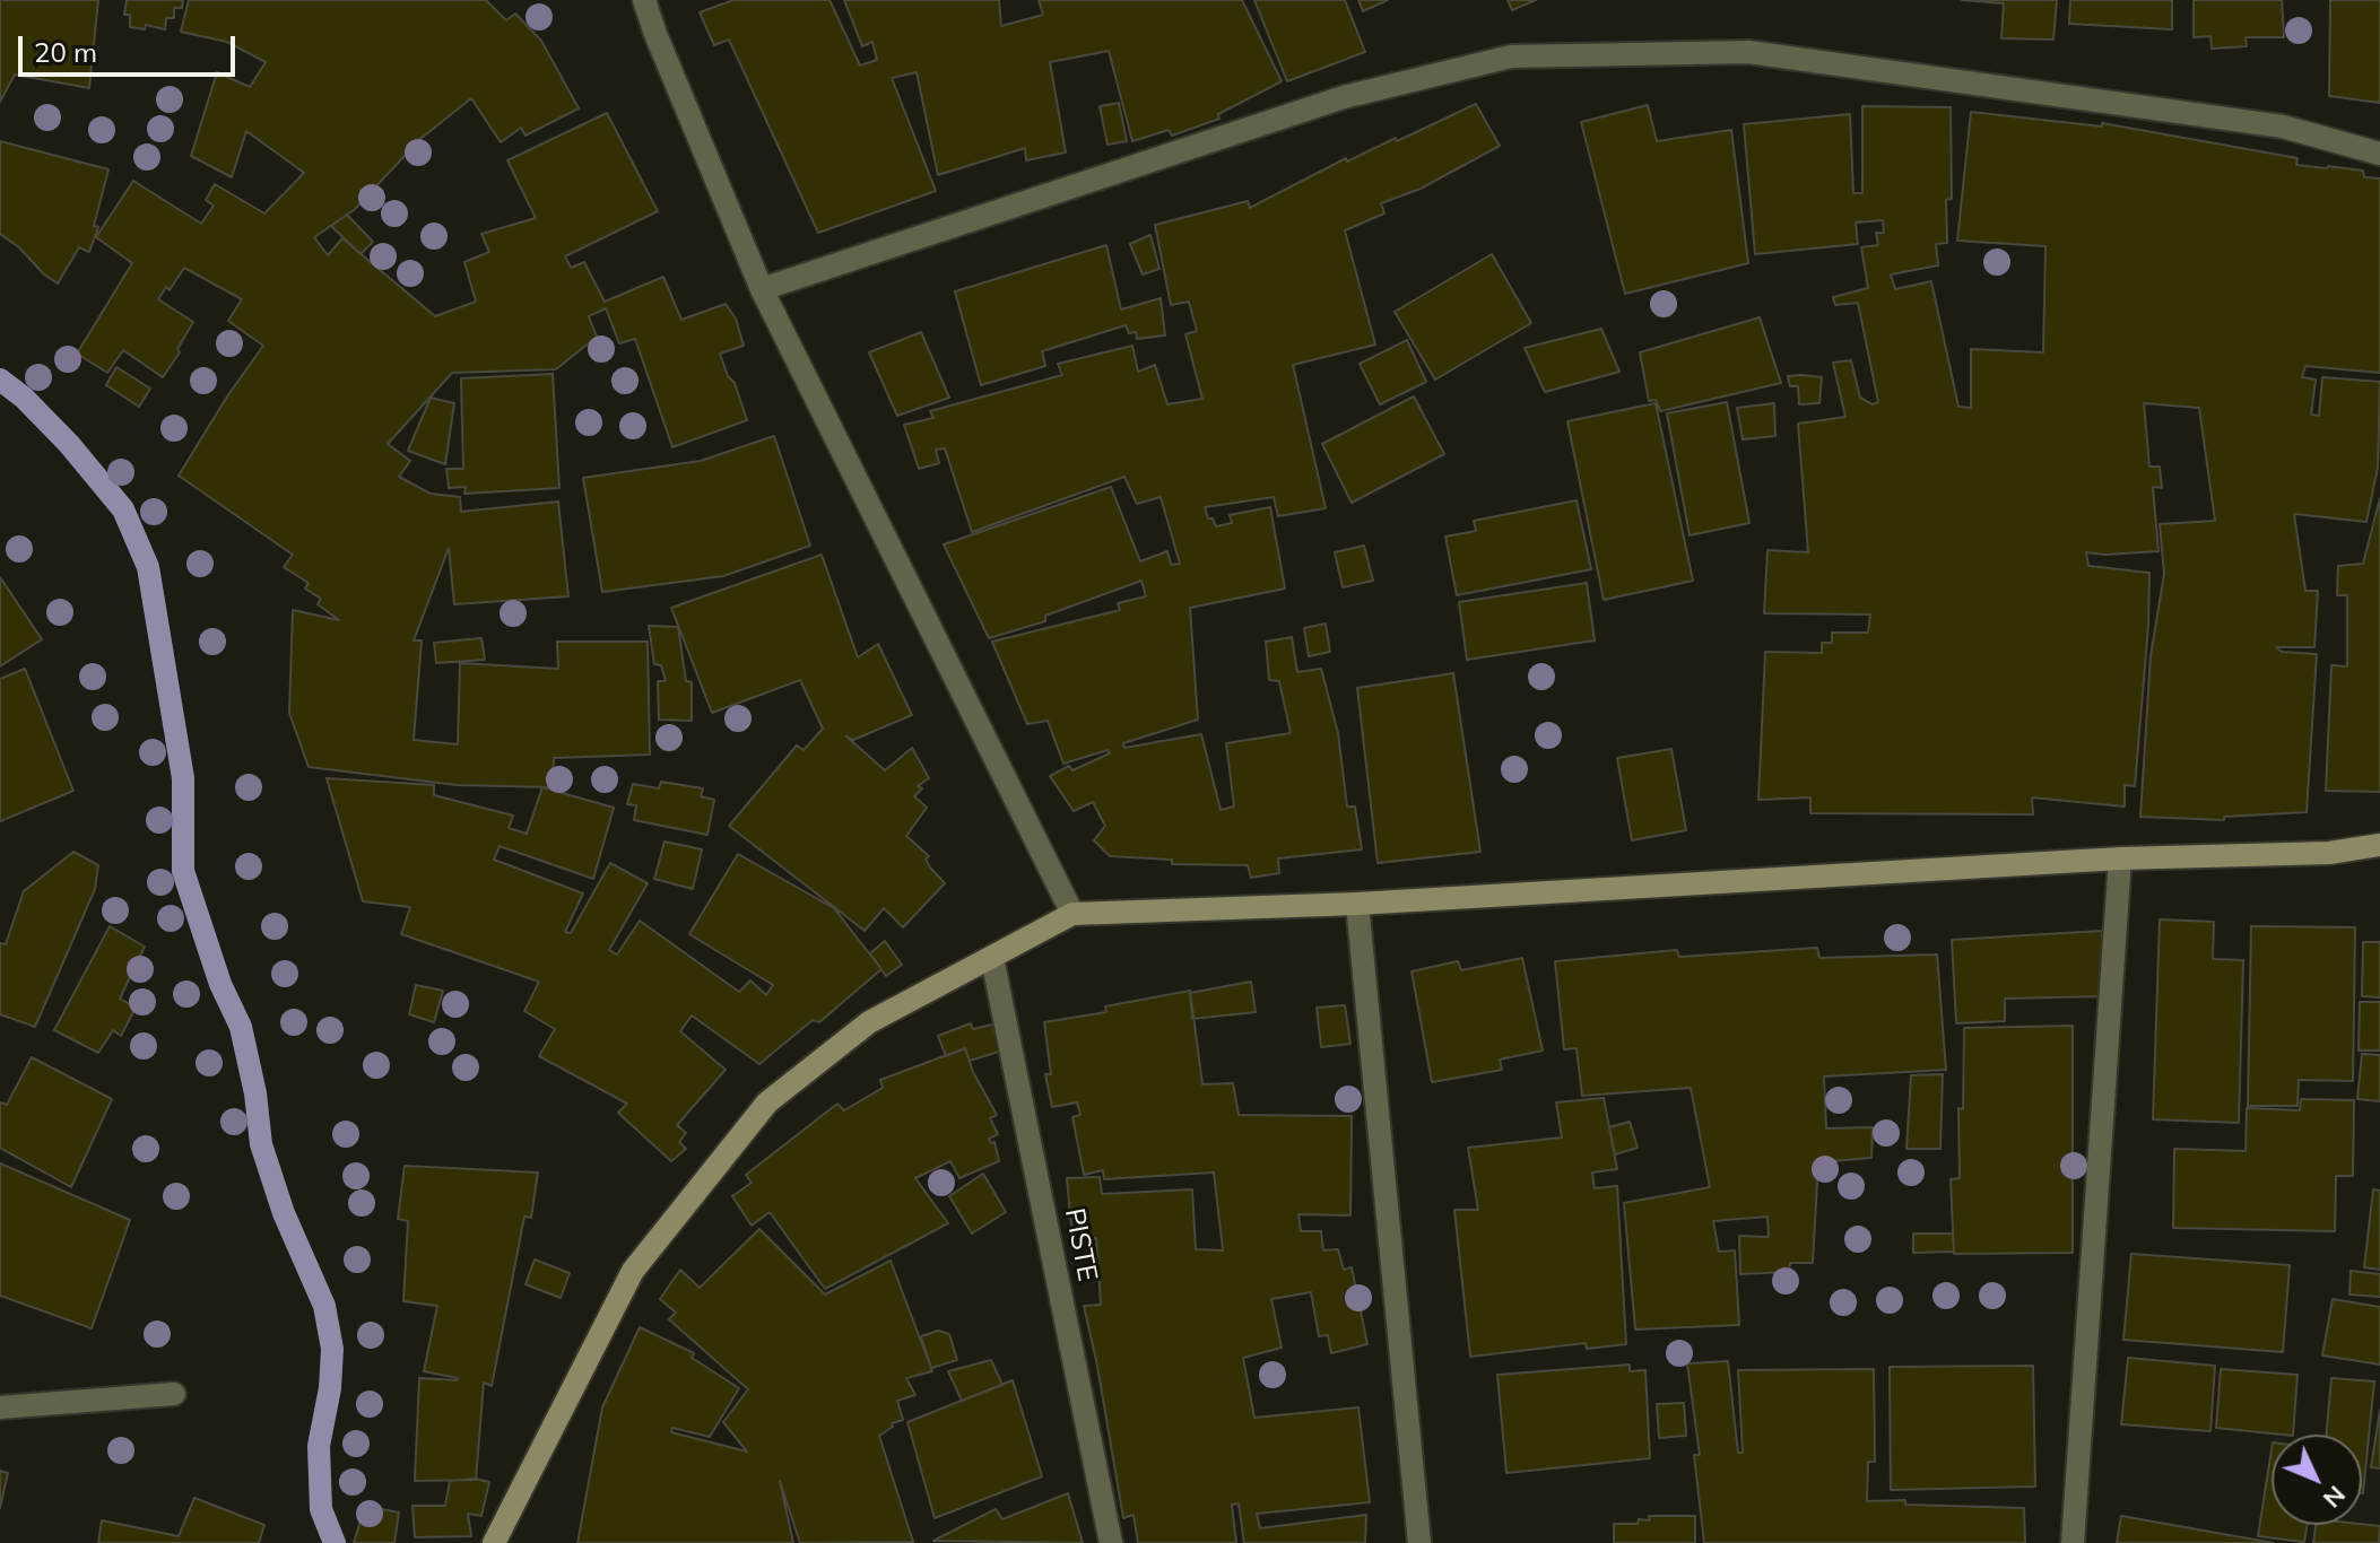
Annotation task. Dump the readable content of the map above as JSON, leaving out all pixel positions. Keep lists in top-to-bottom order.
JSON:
{
  "streets": {
    "street": ["PISTE"]
  },
  "scale_bar": "20 m",
  "north": "bottom right"
}
